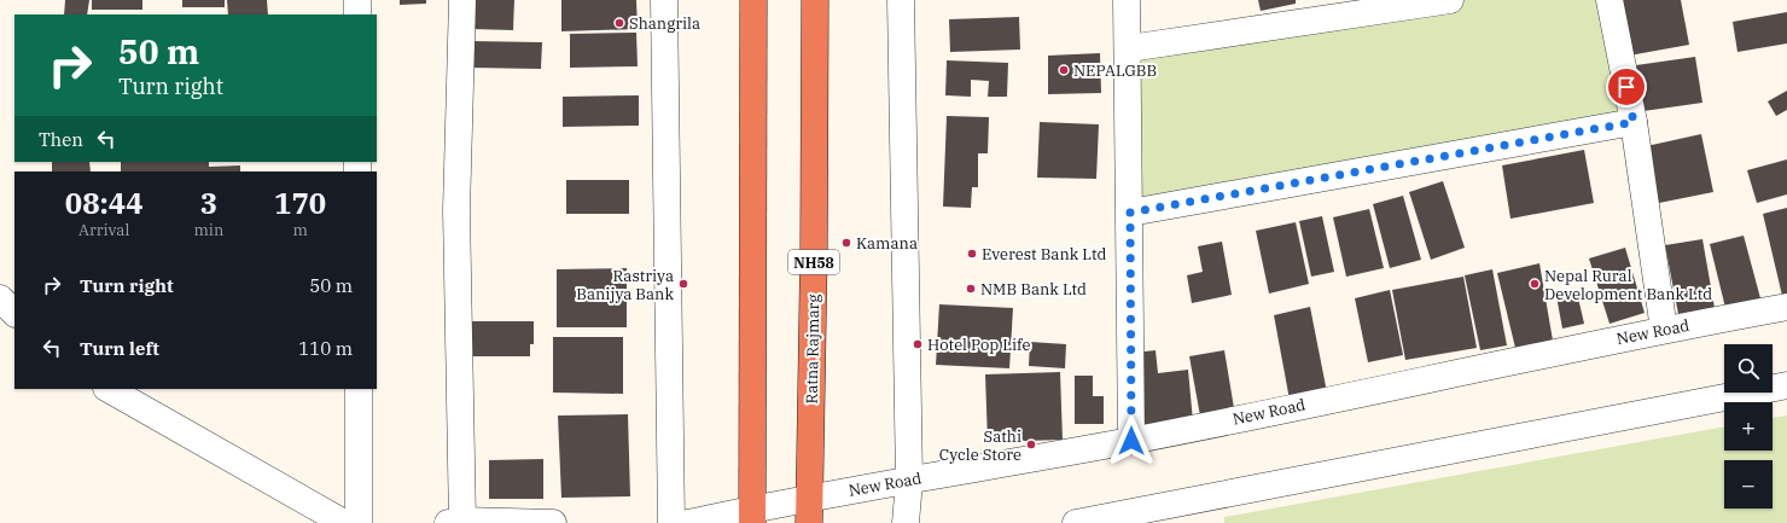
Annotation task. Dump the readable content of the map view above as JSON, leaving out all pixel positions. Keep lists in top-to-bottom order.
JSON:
{
  "streets": {
    "highway": ["NH58", "Ratna Rajmarg"],
    "street": ["New Road"]
  },
  "crossings": [
    ["New Road", "Ratna Rajmarg"]
  ],
  "places": [
    "Shangrila",
    "NEPALGBB",
    "Kamana",
    "Everest Bank Ltd",
    "Rastriya Banijya Bank",
    "Nepal Rural Development Bank Ltd",
    "NMB Bank Ltd",
    "Hotel Pop Life",
    "Sathi Cycle Store"
  ],
  "page": {
    "turn": ["50 m", "Turn right"],
    "then": "Then",
    "eta": [
      "08:44",
      "Arrival",
      "3",
      "min",
      "170",
      "m"
    ],
    "list": [
      {
        "name": "Turn right",
        "value": "50 m"
      },
      {
        "name": "Turn left",
        "value": "110 m"
      }
    ],
    "map_buttons": ["+", "−"]
  }
}
